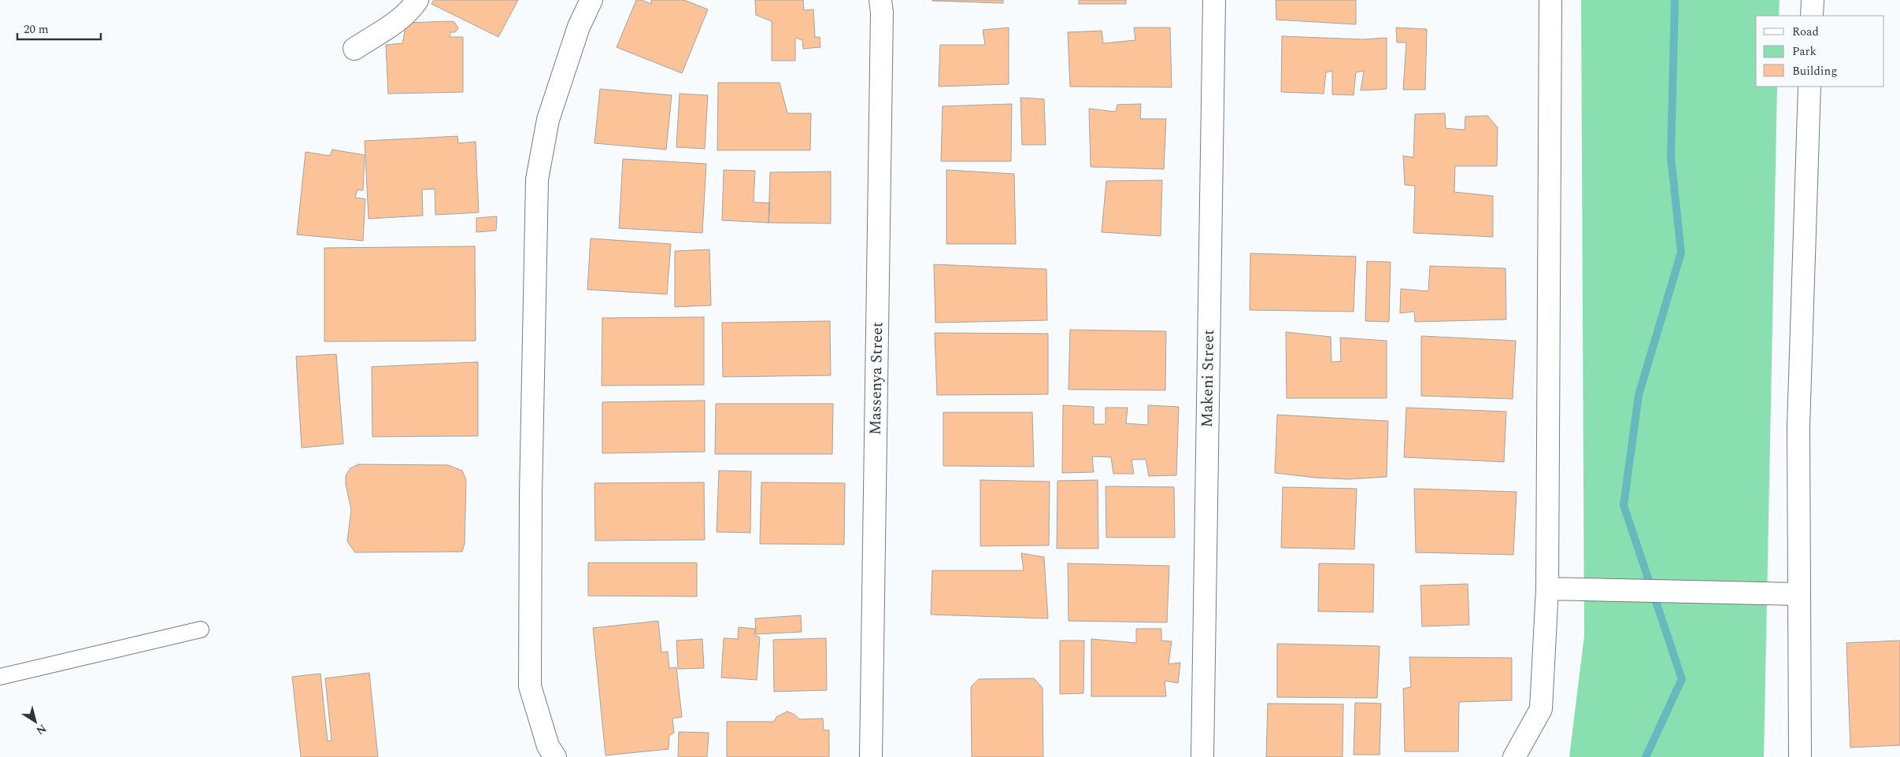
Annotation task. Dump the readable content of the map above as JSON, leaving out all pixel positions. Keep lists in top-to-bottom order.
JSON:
{
  "streets": {
    "street": ["Massenya Street", "Makeni Street"]
  },
  "legend": ["Road", "Park", "Building"],
  "scale_bar": "20 m",
  "north": "bottom right"
}
